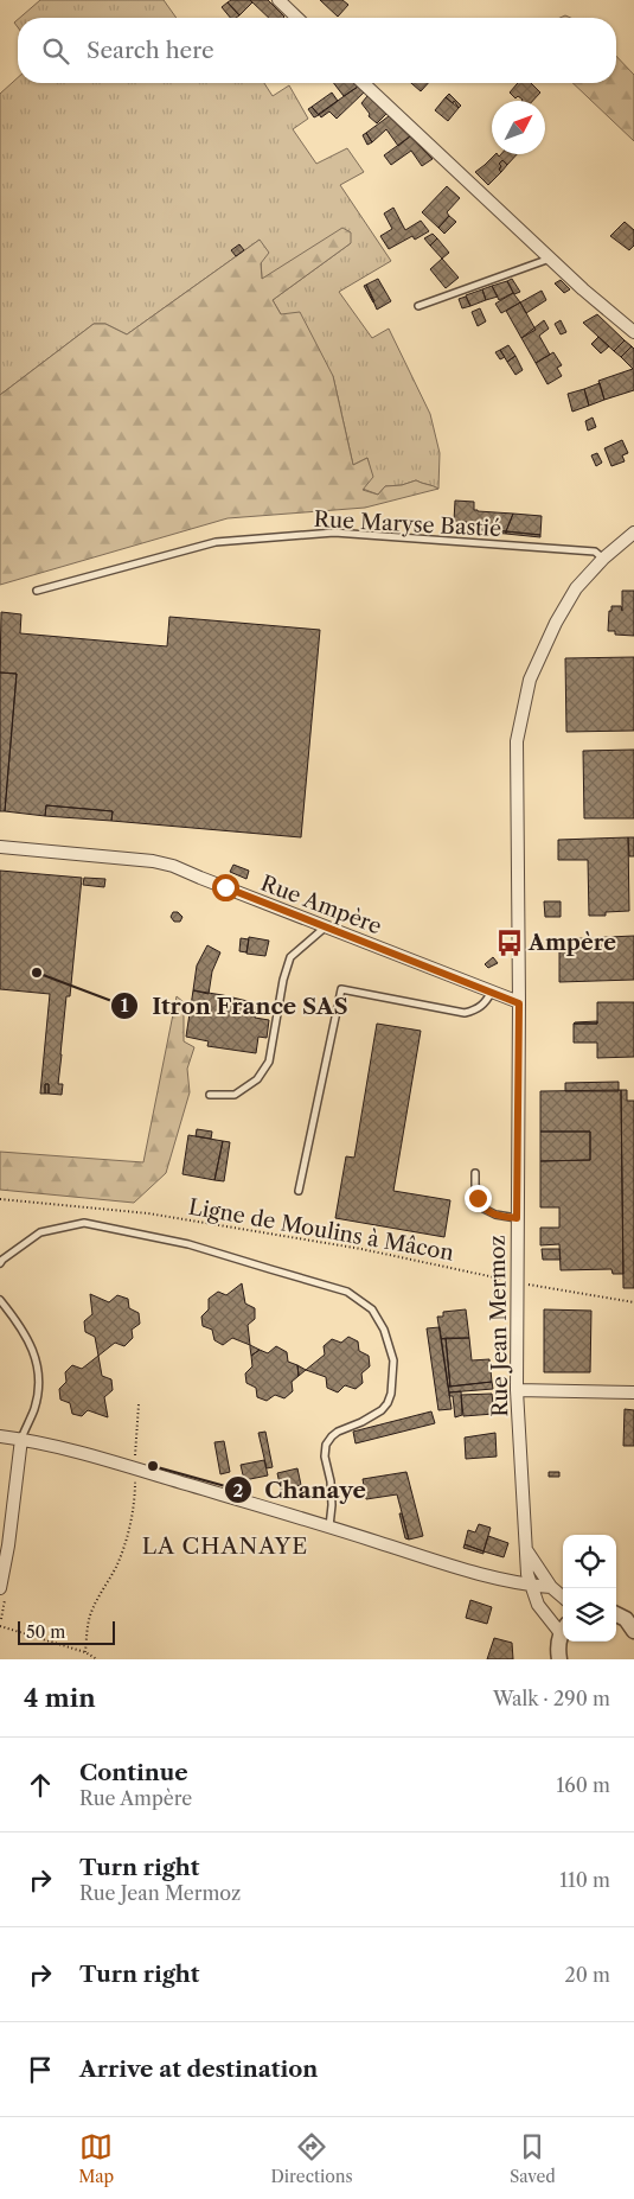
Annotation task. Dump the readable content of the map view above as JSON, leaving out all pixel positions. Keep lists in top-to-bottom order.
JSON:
{
  "streets": {
    "street": ["Rue Ampère", "Rue Jean Mermoz"],
    "lane": ["Rue Maryse Bastié"],
    "path": ["Ligne de Moulins à Mâcon"]
  },
  "crossings": [
    ["Rue Maryse Bastié", "Rue Jean Mermoz"],
    ["Rue Ampère", "Rue Jean Mermoz"],
    ["Ligne de Moulins à Mâcon", "Rue Jean Mermoz"]
  ],
  "districts": ["LA CHANAYE"],
  "places": {
    "bus stop": ["Ampère"],
    "other": ["Itron France SAS", "Chanaye"]
  },
  "scale_bar": "50 m",
  "north": "top right",
  "page": {
    "search": "Search here",
    "scale": "50 m",
    "heading": ["4 min", "Walk · 290 m"],
    "list": [
      ["Continue", "Rue Ampère", "160 m"],
      ["Turn right", "Rue Jean Mermoz", "110 m"],
      ["Turn right", "20 m"],
      "Arrive at destination"
    ],
    "nav": ["Map", "Directions", "Saved"]
  }
}
